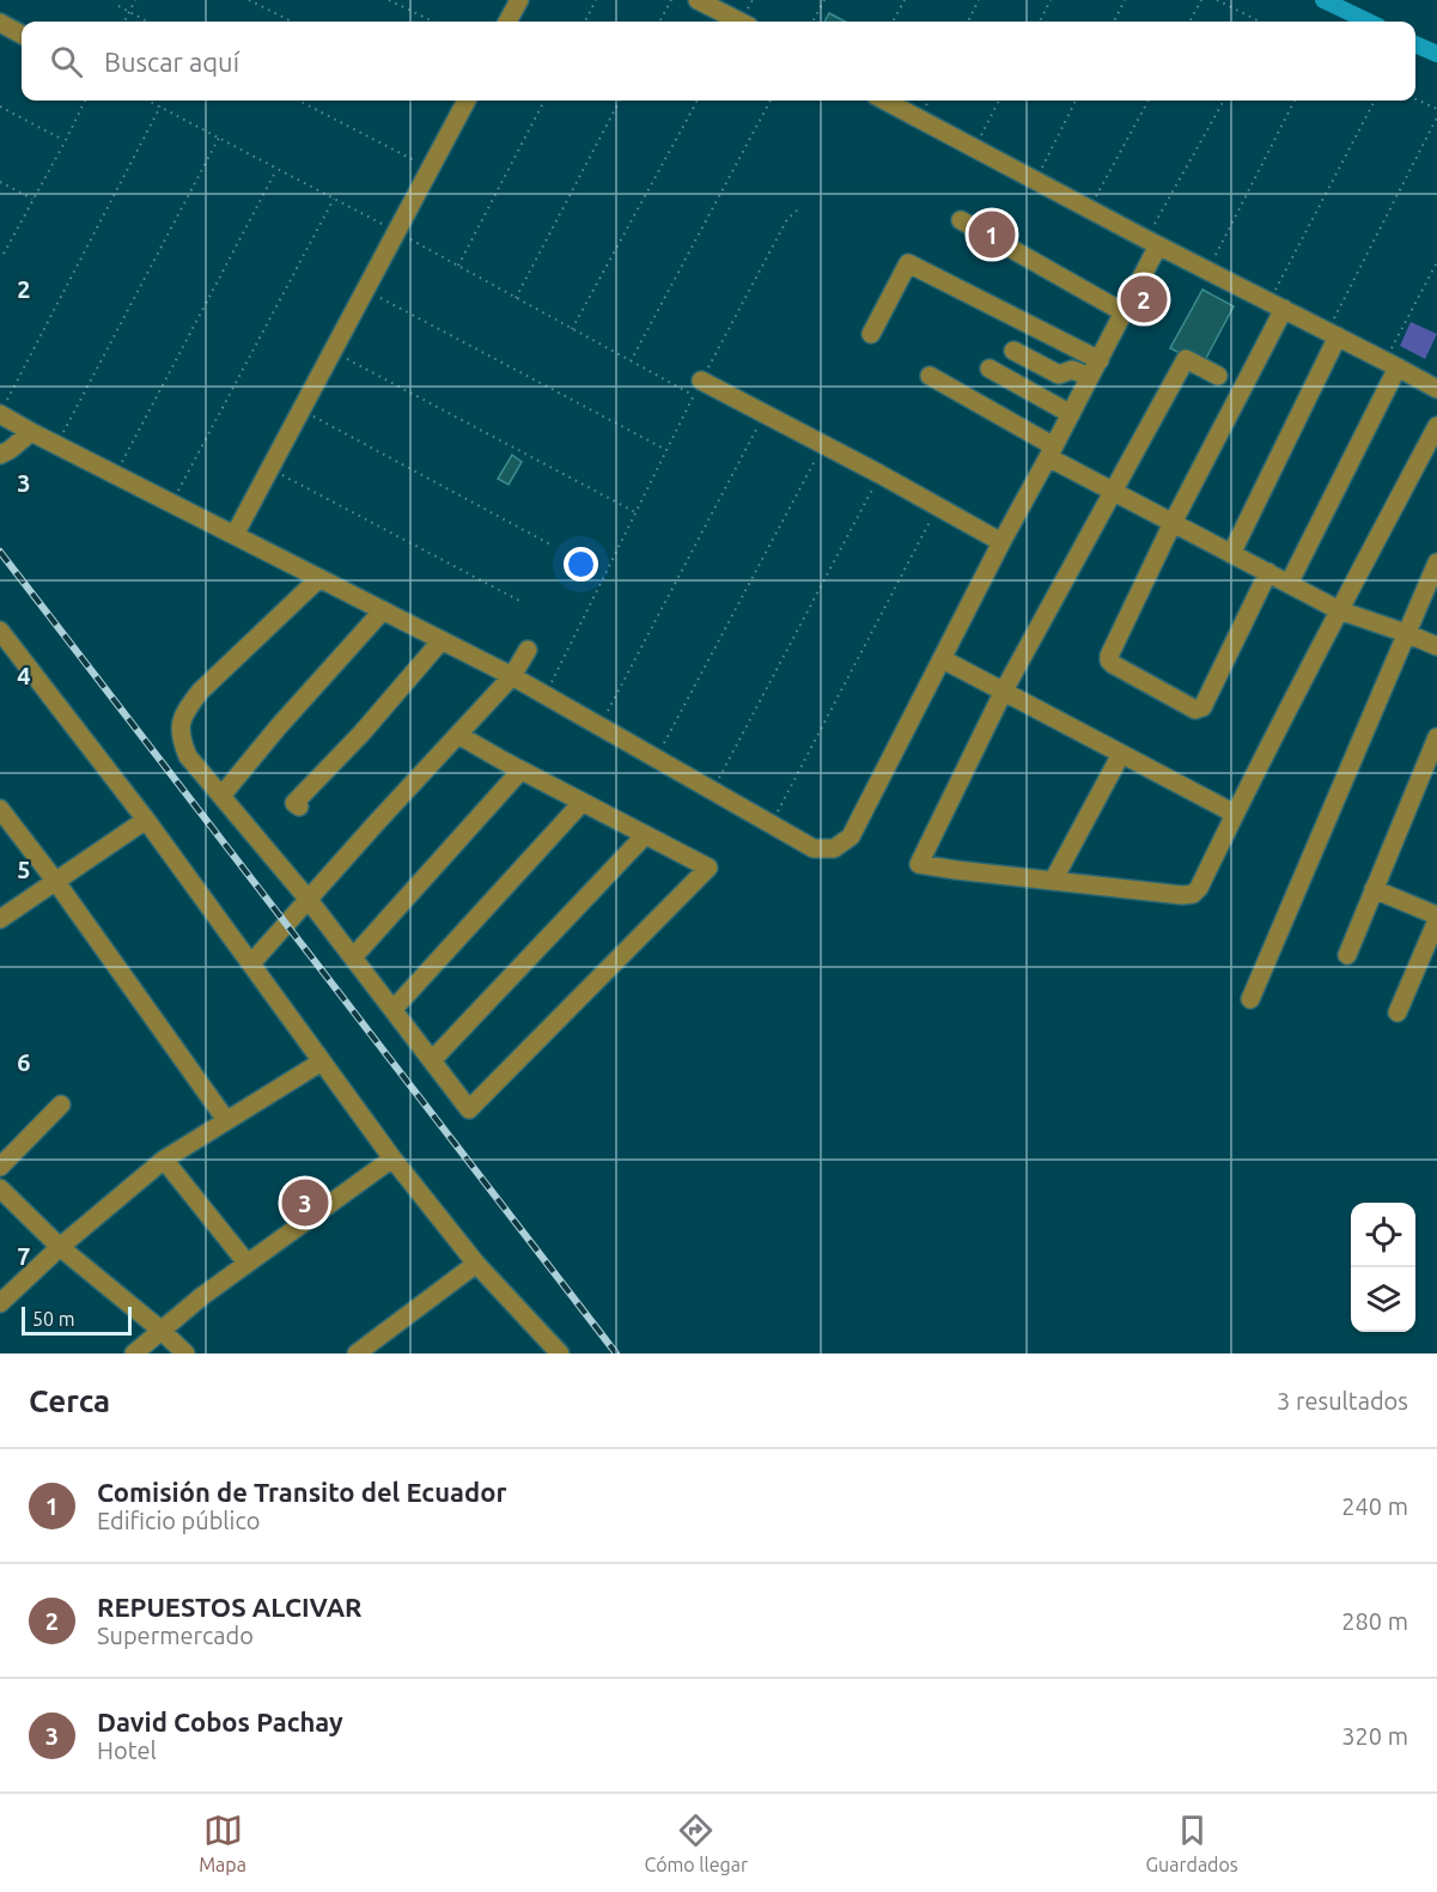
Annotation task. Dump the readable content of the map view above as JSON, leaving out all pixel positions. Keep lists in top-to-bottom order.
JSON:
{
  "scale_bar": "50 m",
  "page": {
    "search": "Buscar aquí",
    "pins": ["1", "2", "3"],
    "scale": "50 m",
    "heading": ["Cerca", "3 resultados"],
    "list": [
      {
        "mark": "1",
        "name": "Comisión de Transito del Ecuador",
        "note": "Edificio público",
        "value": "240 m"
      },
      {
        "mark": "2",
        "name": "REPUESTOS ALCIVAR",
        "note": "Supermercado",
        "value": "280 m"
      },
      {
        "mark": "3",
        "name": "David Cobos Pachay",
        "note": "Hotel",
        "value": "320 m"
      }
    ],
    "nav": ["Mapa", "Cómo llegar", "Guardados"]
  },
  "grid": {
    "rows": [
      "2",
      "3",
      "4",
      "5",
      "6",
      "7"
    ]
  }
}
